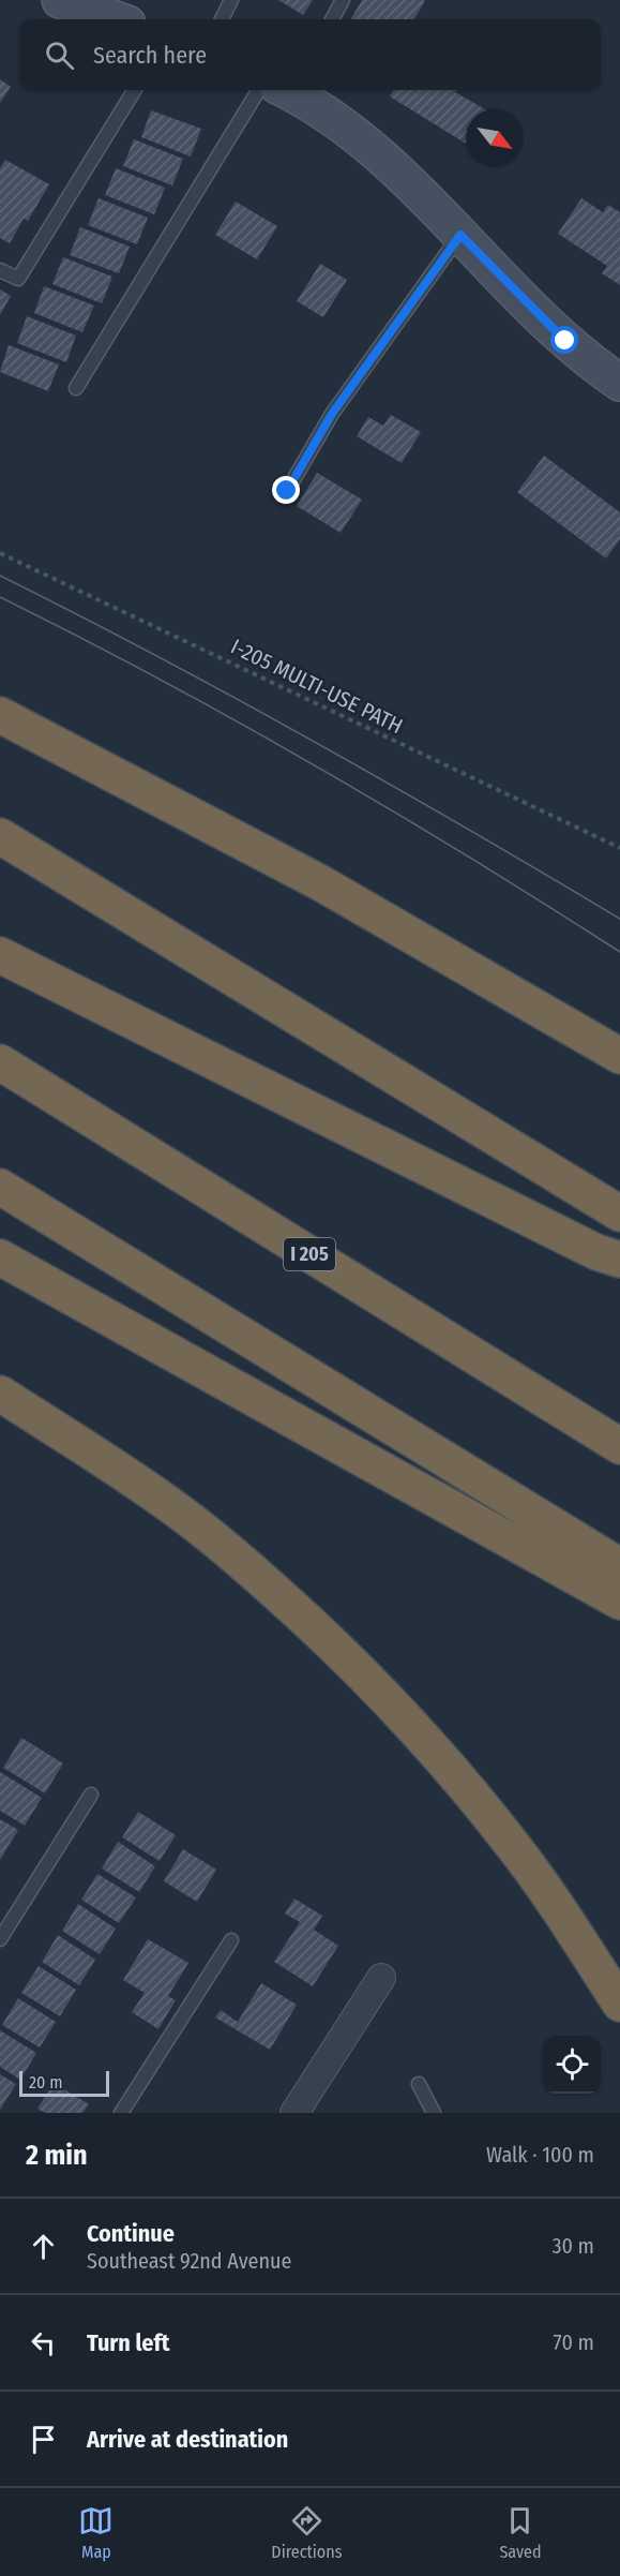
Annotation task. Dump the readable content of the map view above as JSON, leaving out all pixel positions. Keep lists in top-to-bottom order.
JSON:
{
  "streets": {
    "highway": ["I 205"],
    "path": ["I-205 MULTI-USE PATH"]
  },
  "scale_bar": "20 m",
  "north": "bottom right",
  "page": {
    "search": "Search here",
    "scale": "20 m",
    "heading": ["2 min", "Walk · 100 m"],
    "list": [
      ["Continue", "Southeast 92nd Avenue", "30 m"],
      ["Turn left", "70 m"],
      "Arrive at destination"
    ],
    "nav": ["Map", "Directions", "Saved"]
  }
}
